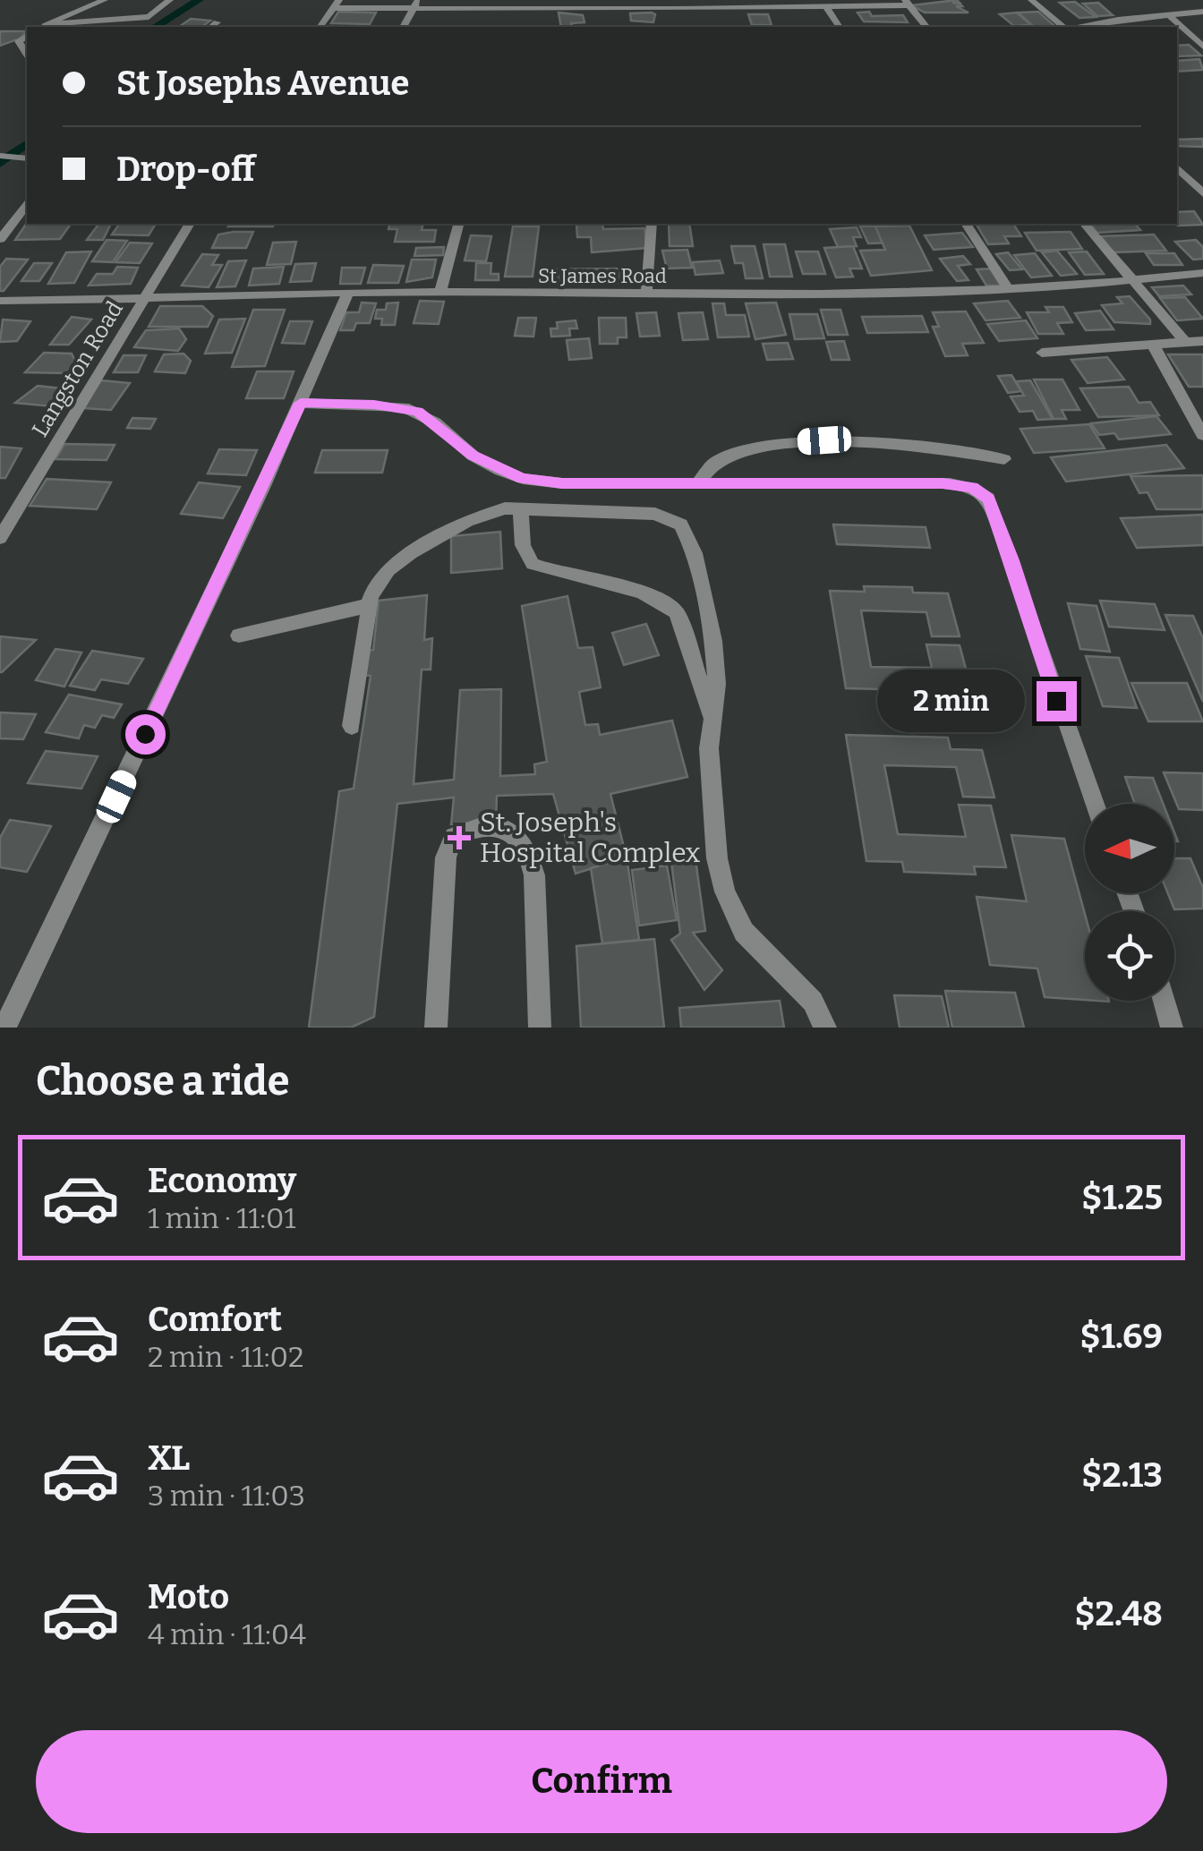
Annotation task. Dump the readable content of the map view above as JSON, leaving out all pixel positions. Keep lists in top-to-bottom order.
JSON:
{
  "streets": {
    "street": ["St James Road", "Langston Road"]
  },
  "crossings": [
    ["St James Road", "Langston Road"]
  ],
  "places": {
    "health": ["St. Joseph's Hospital Complex"]
  },
  "north": "left",
  "page": {
    "banner": ["St Josephs Avenue", "Drop-off"],
    "bubble": "2 min",
    "heading": "Choose a ride",
    "list": [
      {
        "name": "Economy",
        "note": "1 min · 11:01",
        "value": "$1.25"
      },
      {
        "name": "Comfort",
        "note": "2 min · 11:02",
        "value": "$1.69"
      },
      {
        "name": "XL",
        "note": "3 min · 11:03",
        "value": "$2.13"
      },
      {
        "name": "Moto",
        "note": "4 min · 11:04",
        "value": "$2.48"
      }
    ],
    "buttons": "Confirm"
  }
}
